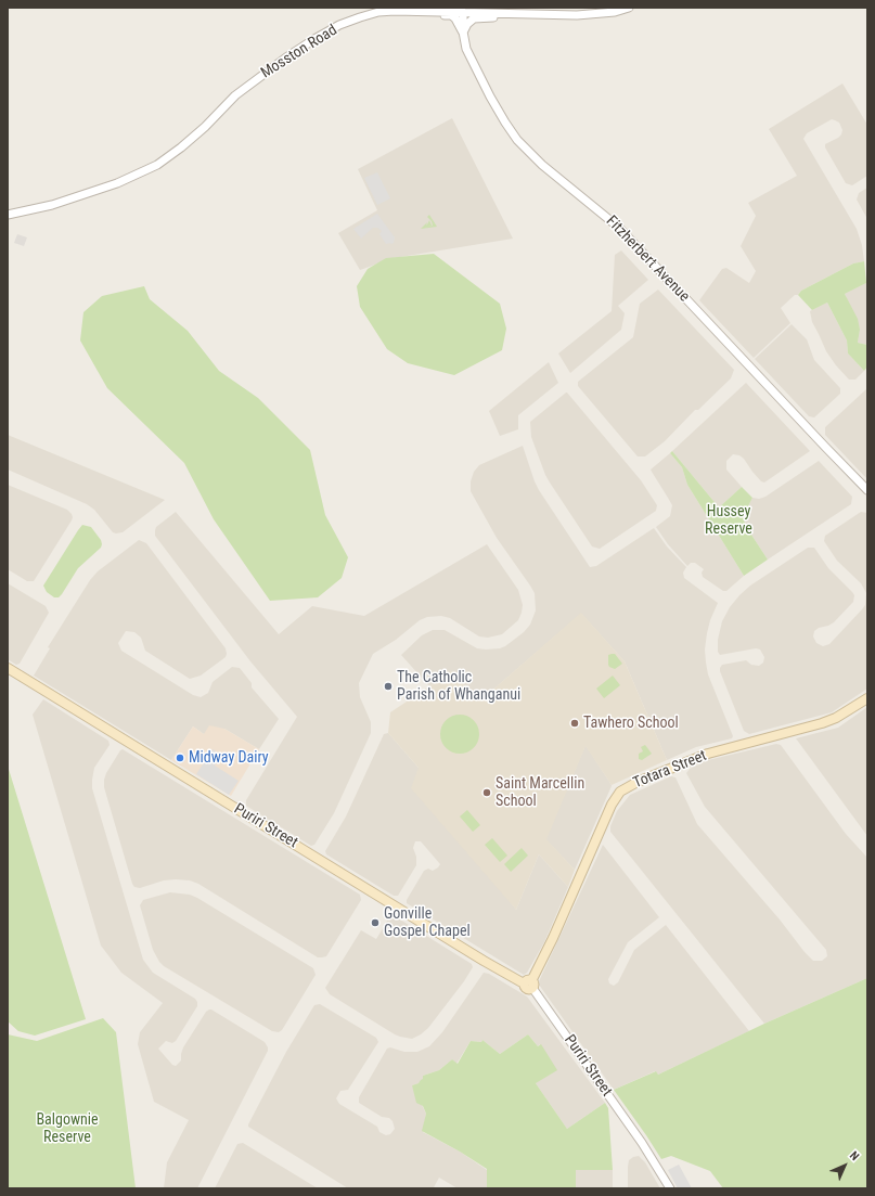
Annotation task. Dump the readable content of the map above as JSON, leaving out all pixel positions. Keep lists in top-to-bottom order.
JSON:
{
  "streets": {
    "main road": ["Totara Street", "Puriri Street"],
    "street": ["Mosston Road", "Fitzherbert Avenue"]
  },
  "crossings": [
    ["Mosston Road", "Fitzherbert Avenue"],
    ["Totara Street", "Puriri Street"]
  ],
  "parks": ["Hussey Reserve", "Balgownie Reserve"],
  "places": [
    "The Catholic Parish of Whanganui",
    "Tawhero School",
    "Midway Dairy",
    "Saint Marcellin School",
    "Gonville Gospel Chapel"
  ],
  "north": "top right"
}
